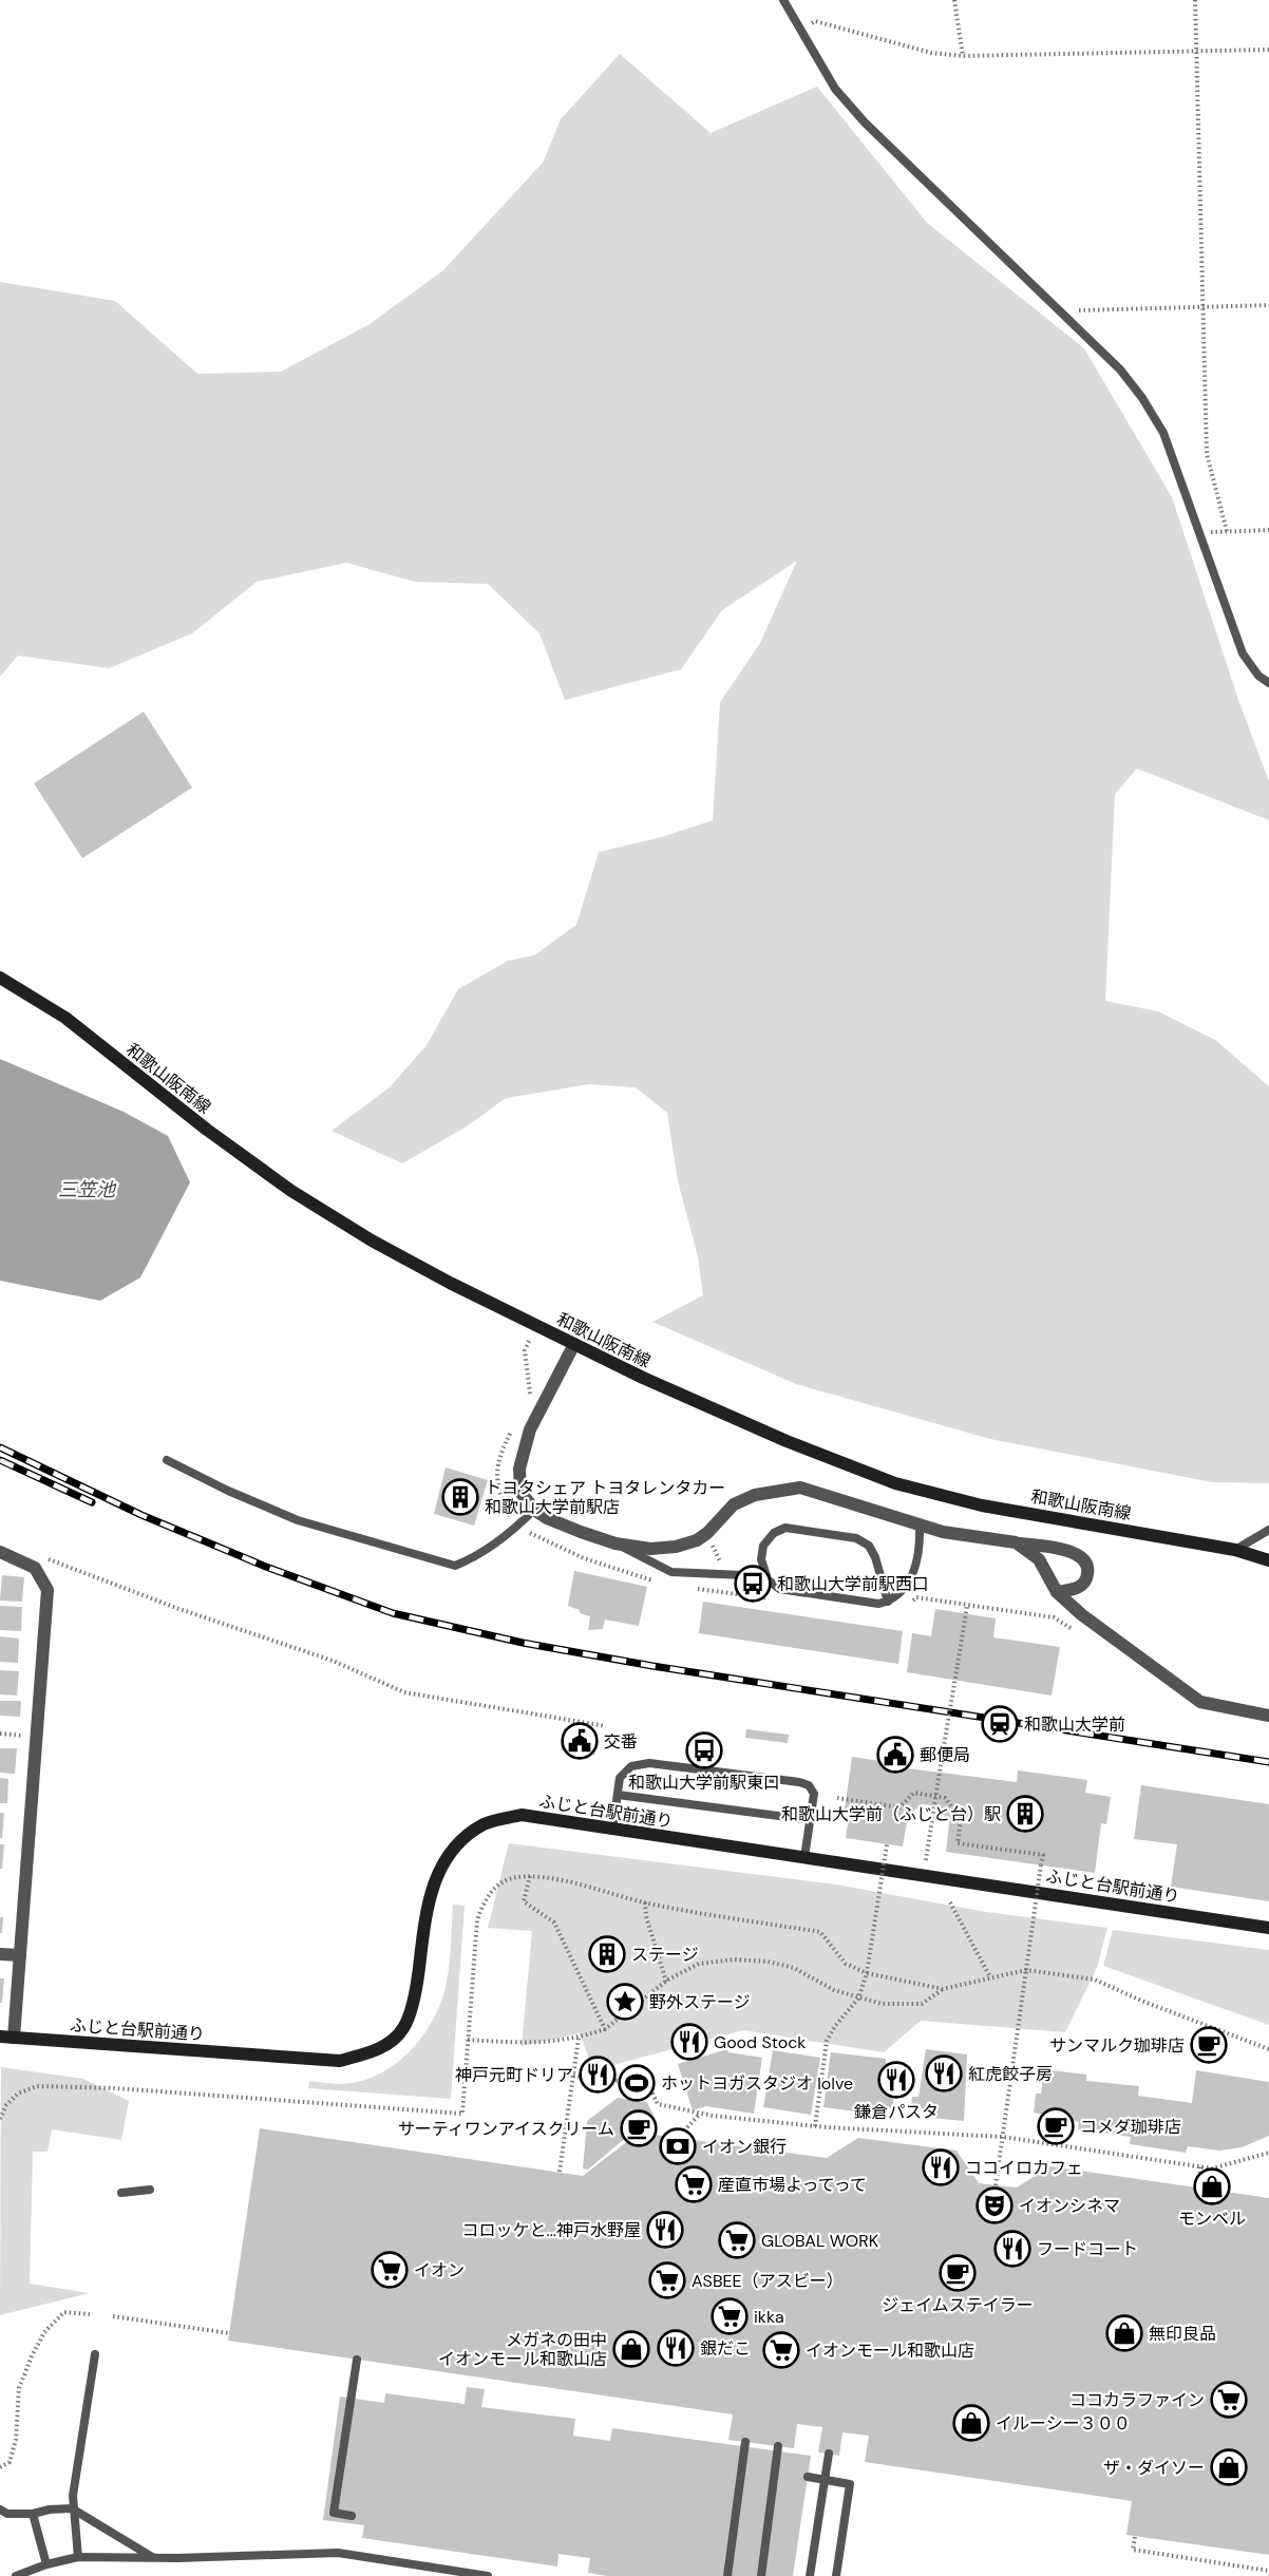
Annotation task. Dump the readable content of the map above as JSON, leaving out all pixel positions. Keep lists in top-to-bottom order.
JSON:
{
  "streets": {
    "street": ["和歌山阪南線", "ふじと台駅前通り"]
  },
  "water": ["三笠池"],
  "places": {
    "building": ["トヨタシェア トヨタレンタカー 和歌山大学前駅店", "和歌山大学前（ふじと台）駅", "ステージ"],
    "bus stop": ["和歌山大学前駅西口", "和歌山大学前駅東口"],
    "station": ["和歌山大学前"],
    "public building": ["交番", "郵便局"],
    "place": ["野外ステージ"],
    "restaurant": [
      "Good Stock",
      "紅虎餃子房",
      "神戸元町ドリア",
      "鎌倉パスタ",
      "ココイロカフェ",
      "コロッケと...神戸水野屋",
      "フードコート",
      "銀だこ"
    ],
    "cafe": [
      "サンマルク珈琲店",
      "コメダ珈琲店",
      "サーティワンアイスクリーム",
      "ジェイムステイラー"
    ],
    "sports": ["ホットヨガスタジオ loIve"],
    "bank": ["イオン銀行"],
    "supermarket": [
      "産直市場よってって",
      "GLOBAL WORK",
      "イオン",
      "ASBEE（アスビー）",
      "ikka",
      "イオンモール和歌山店",
      "ココカラファイン"
    ],
    "shop": [
      "モンベル",
      "無印良品",
      "メガネの田中 イオンモール和歌山店",
      "イルーシー３００",
      "ザ・ダイソー"
    ],
    "theatre": ["イオンシネマ"]
  }
}
